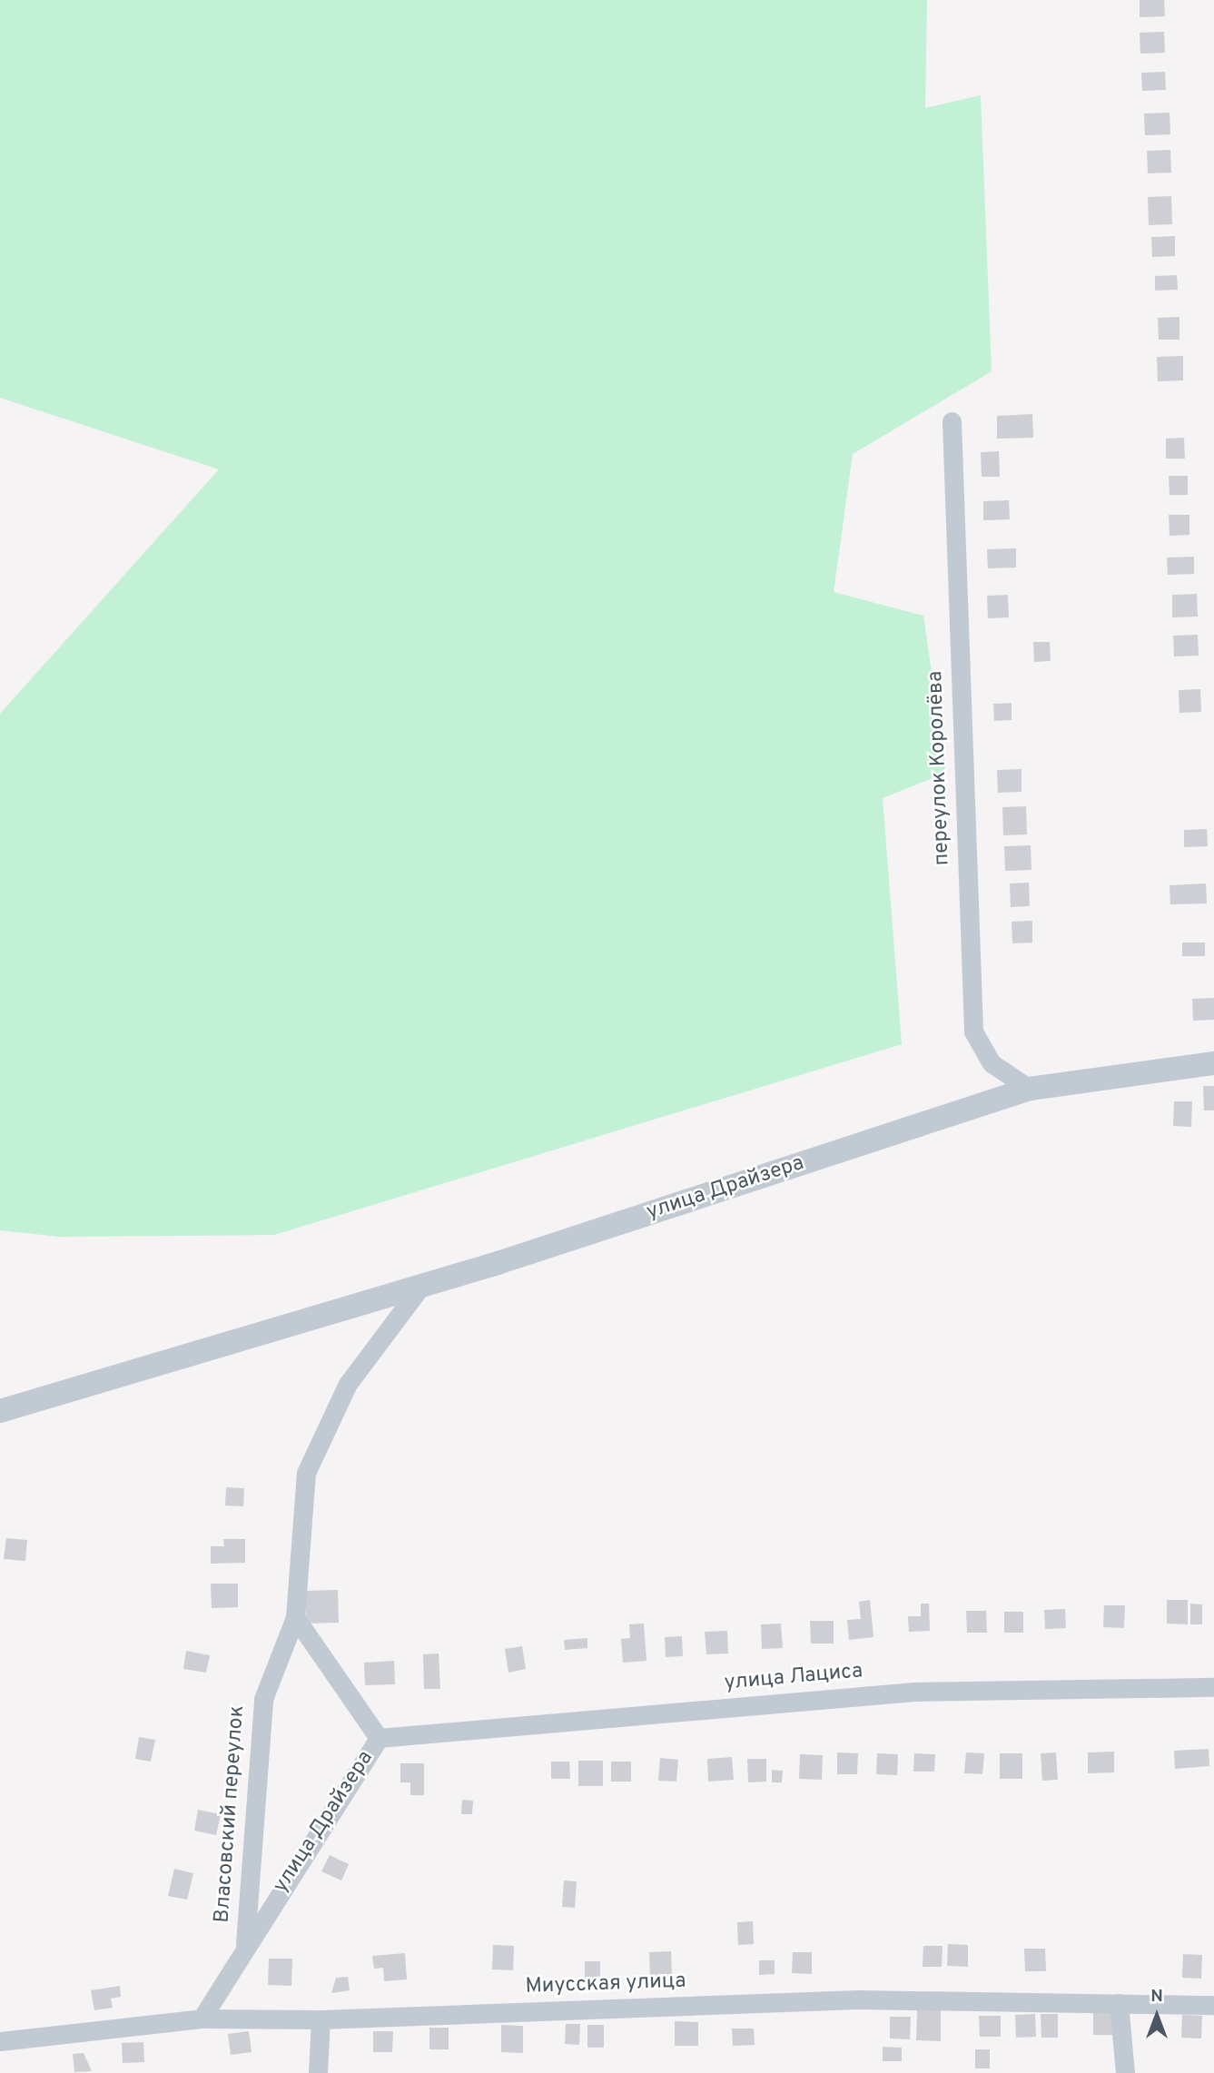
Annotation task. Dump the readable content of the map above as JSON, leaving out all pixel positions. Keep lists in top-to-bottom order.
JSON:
{
  "streets": {
    "street": [
      "переулок Королёва",
      "улица Драйзера",
      "улица Лациса",
      "Власовский переулок",
      "Миусская улица"
    ]
  },
  "crossings": [
    ["переулок Королёва", "улица Драйзера"],
    ["улица Драйзера", "улица Лациса"],
    ["улица Драйзера", "Власовский переулок"],
    ["улица Драйзера", "Миусская улица"]
  ],
  "north": "top"
}
